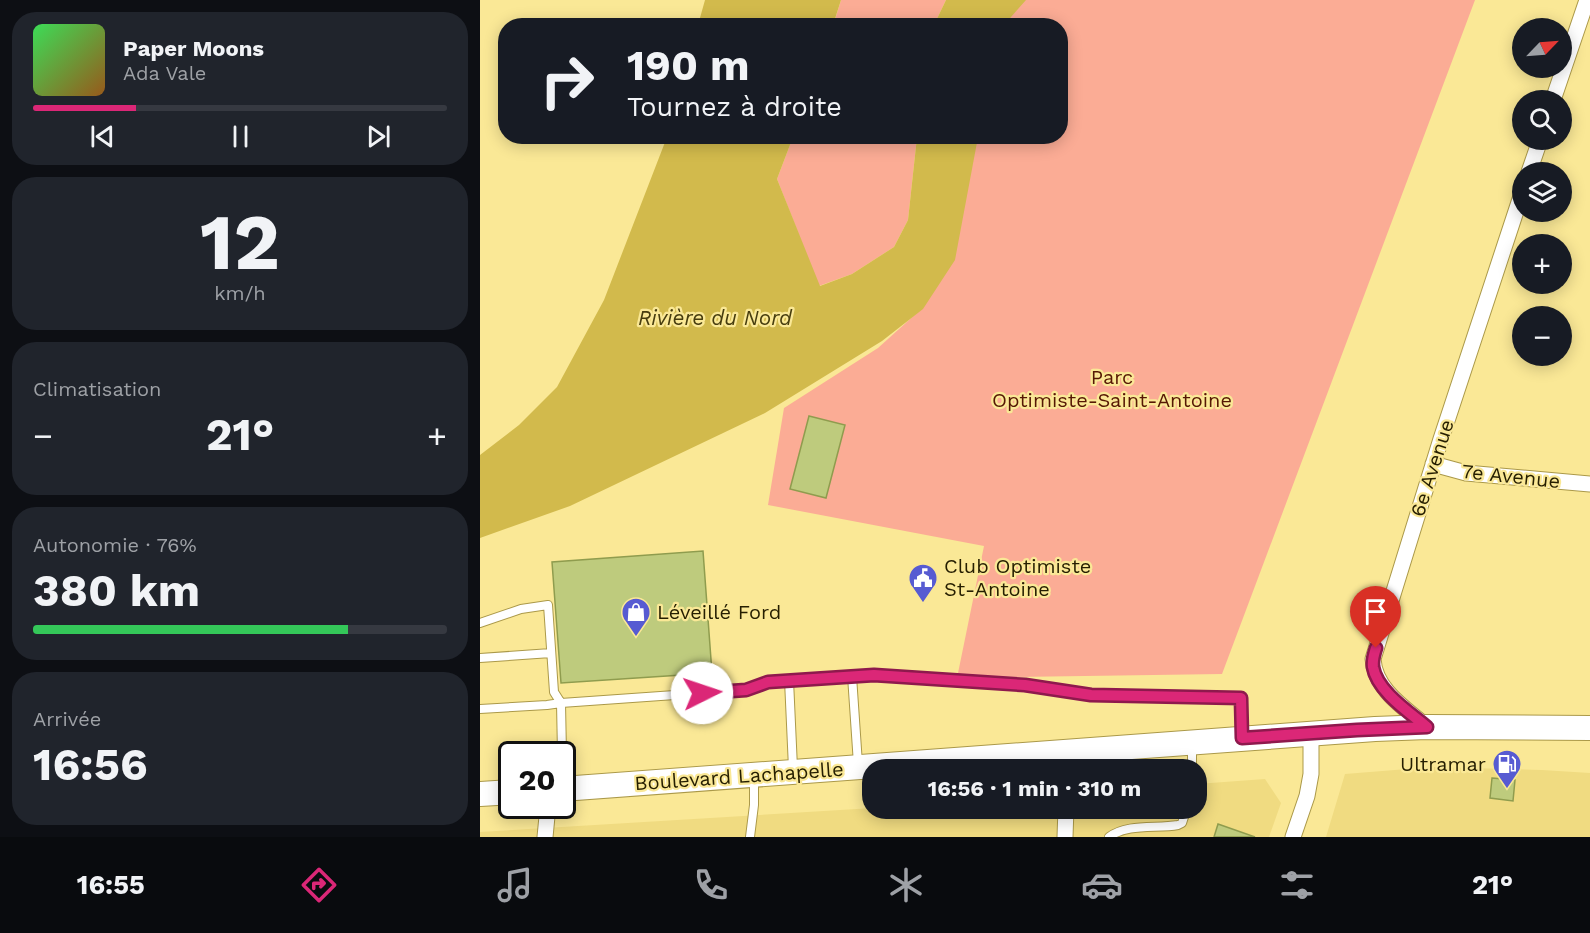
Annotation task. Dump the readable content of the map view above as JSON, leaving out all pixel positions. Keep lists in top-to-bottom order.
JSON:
{
  "streets": {
    "main road": ["Boulevard Lachapelle"],
    "street": ["6e Avenue", "7e Avenue"]
  },
  "crossings": [
    ["6e Avenue", "7e Avenue"],
    ["6e Avenue", "Boulevard Lachapelle"]
  ],
  "water": ["Rivière du Nord"],
  "parks": ["Parc Optimiste-Saint-Antoine"],
  "places": {
    "public building": ["Club Optimiste St-Antoine"],
    "shop": ["Léveillé Ford"],
    "fuel station": ["Ultramar"]
  },
  "north": "top right",
  "page": {
    "map_buttons": ["+", "−"],
    "turn": ["190 m", "Tournez à droite"],
    "song": ["Paper Moons", "Ada Vale"],
    "tile": [
      ["12", "km/h"],
      "Climatisation",
      ["Autonomie · 76%", "380 km"],
      ["Arrivée", "16:56"]
    ],
    "heat": ["−", "21°", "+"],
    "limit": "20",
    "trip": "16:56 · 1 min · 310 m",
    "tabs": ["16:55", "21°"]
  }
}
